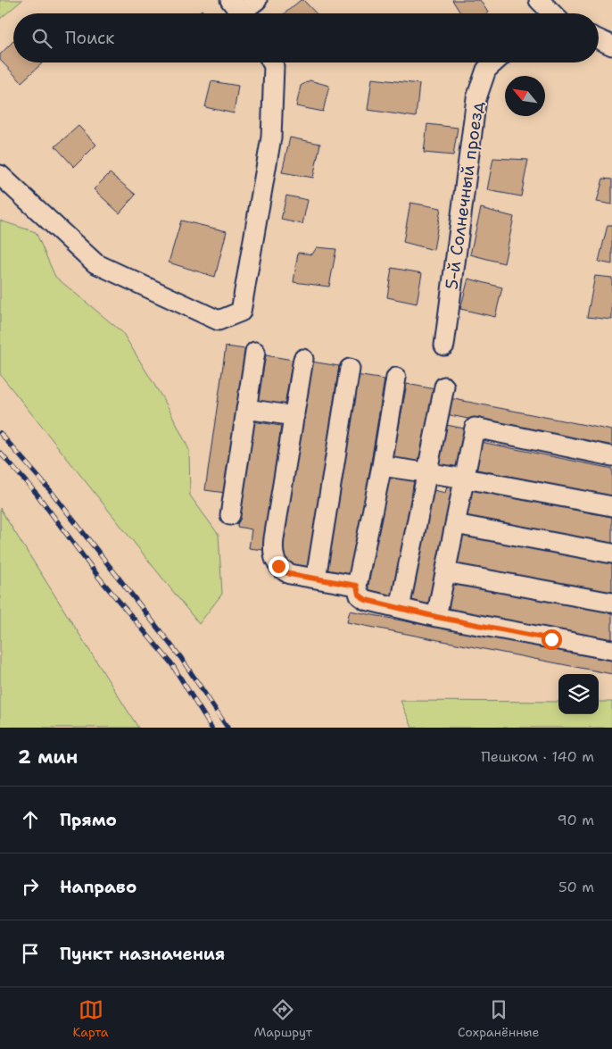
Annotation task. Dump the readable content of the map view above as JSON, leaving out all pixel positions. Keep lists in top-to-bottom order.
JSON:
{
  "streets": {
    "street": ["5-й Солнечный проезд"]
  },
  "north": "top left",
  "page": {
    "search": "Поиск",
    "heading": ["2 мин", "Пешком · 140 m"],
    "list": [
      ["Прямо", "90 m"],
      ["Направо", "50 m"],
      "Пункт назначения"
    ],
    "nav": ["Карта", "Маршрут", "Сохранённые"]
  }
}
